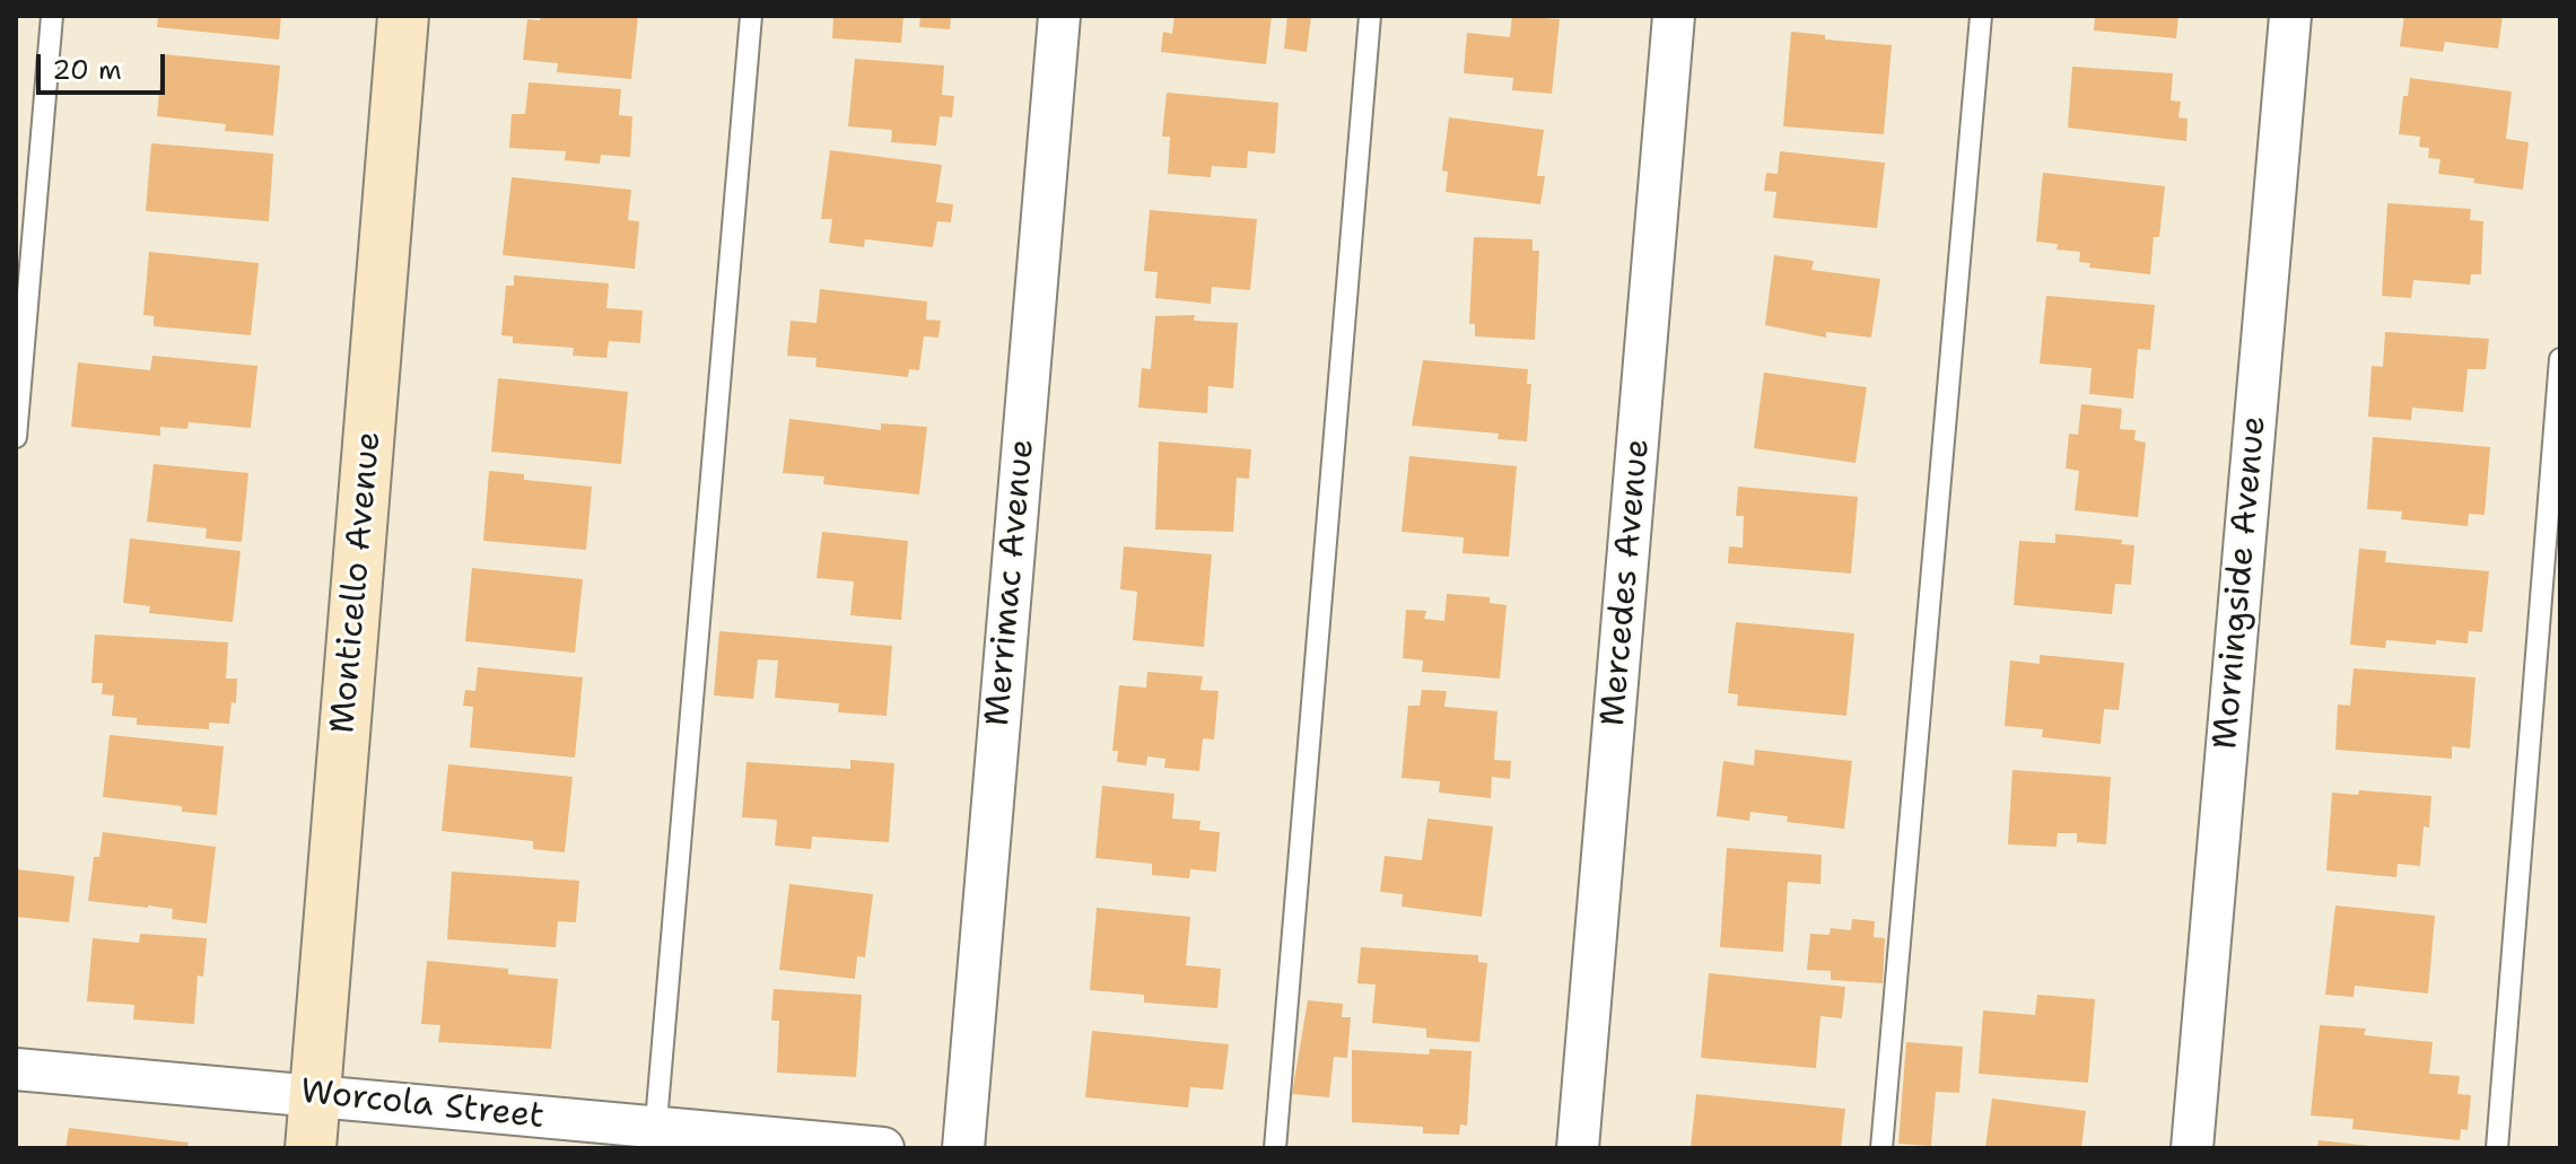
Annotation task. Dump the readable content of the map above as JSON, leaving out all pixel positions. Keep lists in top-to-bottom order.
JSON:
{
  "streets": {
    "street": [
      "Monticello Avenue",
      "Merrimac Avenue",
      "Mercedes Avenue",
      "Morningside Avenue",
      "Worcola Street"
    ]
  },
  "crossings": [
    ["Monticello Avenue", "Worcola Street"]
  ],
  "scale_bar": "20 m"
}
